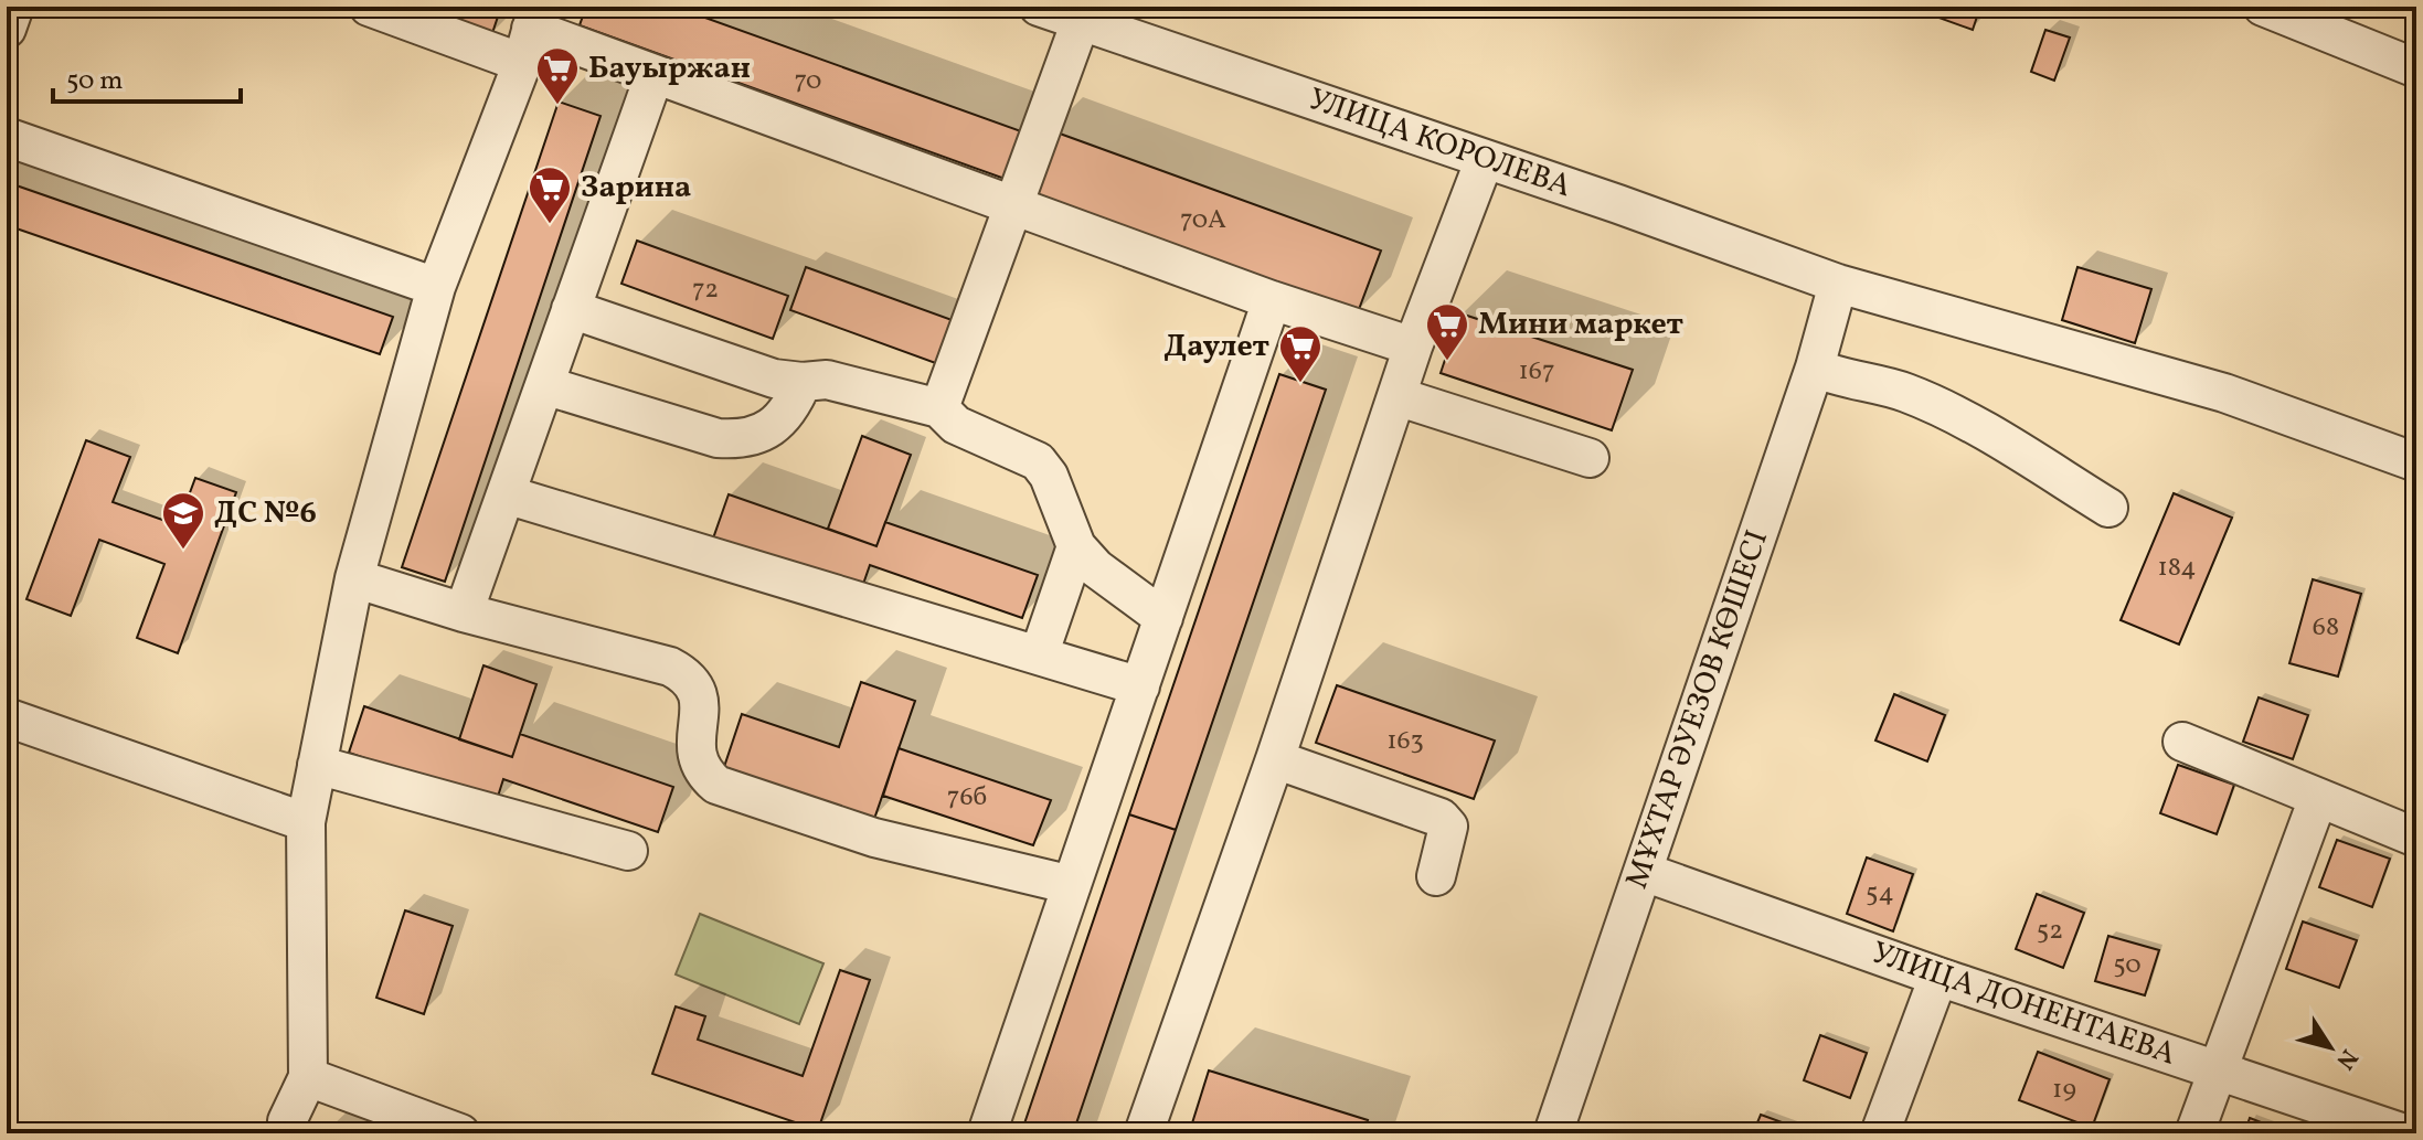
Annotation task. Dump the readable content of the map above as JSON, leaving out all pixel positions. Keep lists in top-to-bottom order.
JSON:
{
  "streets": {
    "street": ["УЛИЦА КОРОЛЕВА", "МҰХТАР ӘУЕЗОВ КӨШЕСІ", "УЛИЦА ДОНЕНТАЕВА"]
  },
  "crossings": [
    ["УЛИЦА КОРОЛЕВА", "МҰХТАР ӘУЕЗОВ КӨШЕСІ"],
    ["МҰХТАР ӘУЕЗОВ КӨШЕСІ", "УЛИЦА ДОНЕНТАЕВА"]
  ],
  "places": {
    "supermarket": [
      "Бауыржан",
      "Зарина",
      "Мини маркет",
      "Даулет"
    ],
    "school or university": ["ДС №6"]
  },
  "house_numbers": [
    "70",
    "70А",
    "72",
    "167",
    "184",
    "68",
    "163",
    "76б",
    "54",
    "52",
    "50",
    "19"
  ],
  "scale_bar": "50 m",
  "north": "bottom right"
}
